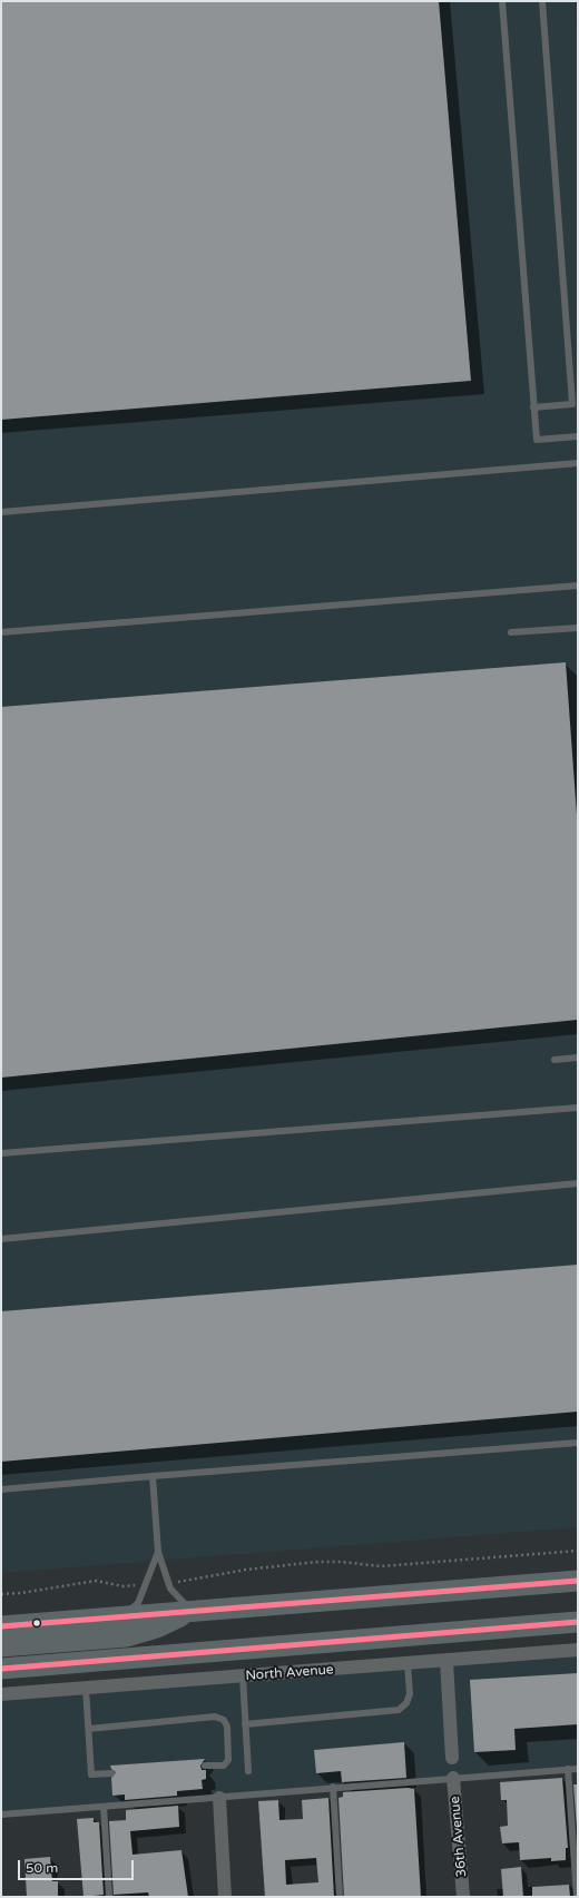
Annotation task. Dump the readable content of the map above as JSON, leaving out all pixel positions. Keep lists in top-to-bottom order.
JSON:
{
  "streets": {
    "main road": ["North Avenue"],
    "street": ["36th Avenue"]
  },
  "scale_bar": "50 m"
}
